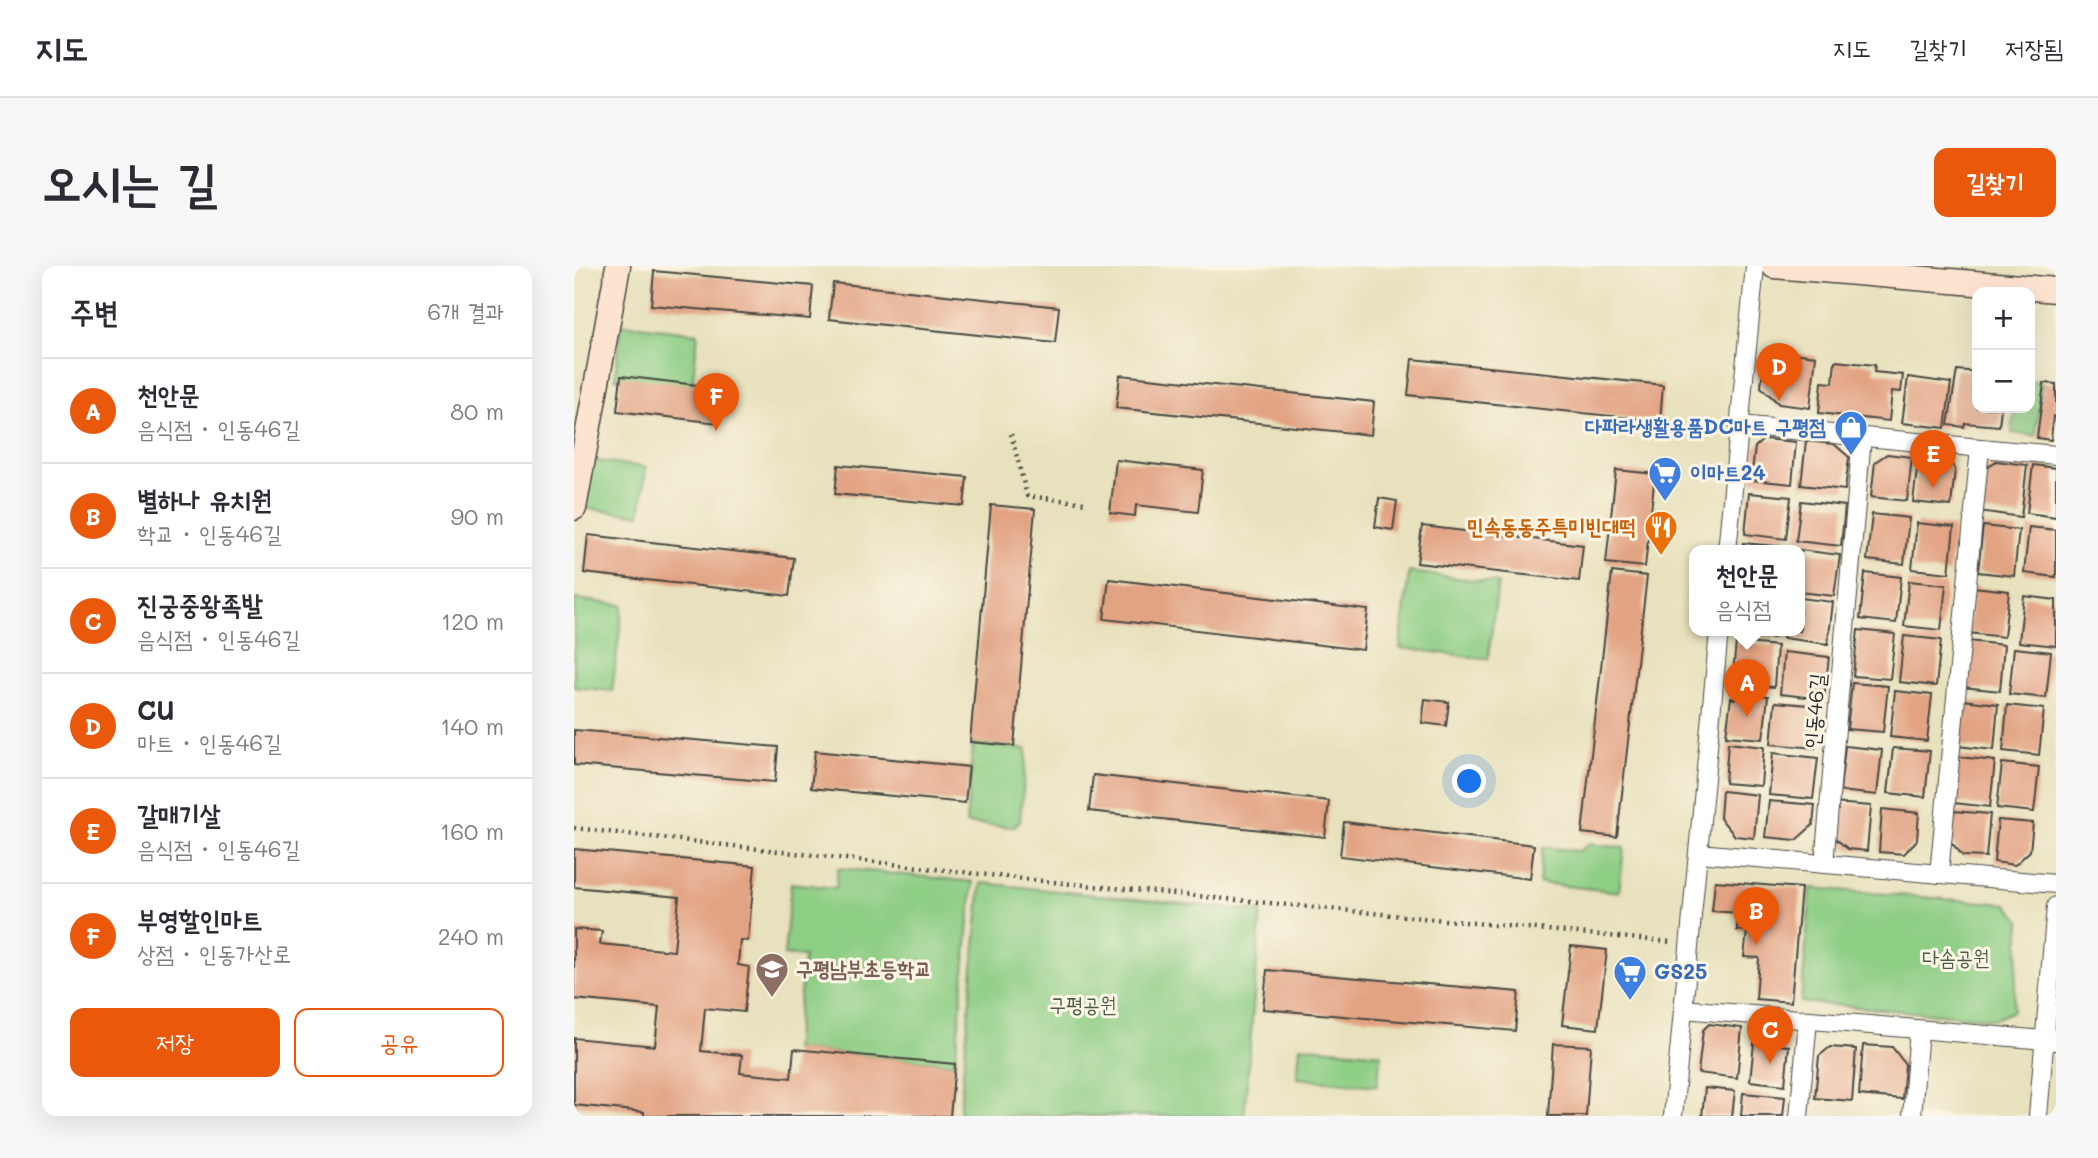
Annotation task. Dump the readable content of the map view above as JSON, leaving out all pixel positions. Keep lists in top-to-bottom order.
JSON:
{
  "streets": {
    "street": ["인동46길"]
  },
  "parks": ["다솜공원", "구평공원"],
  "places": {
    "shop": ["다파라생활용품DC마트 구평점"],
    "supermarket": ["이마트24", "GS25"],
    "restaurant": ["민속동동주특미빈대떡"],
    "school or university": ["구평남부초등학교"]
  },
  "page": {
    "header": "지도",
    "nav": ["지도", "길찾기", "저장됨"],
    "buttons": [
      "길찾기",
      ["저장", "공유"]
    ],
    "title": "오시는 길",
    "heading": ["주변", "6개 결과"],
    "map_buttons": ["+", "−"],
    "pins": [
      "D",
      "F",
      "E",
      "A",
      "B",
      "C"
    ],
    "list": [
      {
        "mark": "A",
        "name": "천안문",
        "note": "음식점 · 인동46길",
        "value": "80 m"
      },
      {
        "mark": "B",
        "name": "별하나 유치원",
        "note": "학교 · 인동46길",
        "value": "90 m"
      },
      {
        "mark": "C",
        "name": "진궁중왕족발",
        "note": "음식점 · 인동46길",
        "value": "120 m"
      },
      {
        "mark": "D",
        "name": "CU",
        "note": "마트 · 인동46길",
        "value": "140 m"
      },
      {
        "mark": "E",
        "name": "갈매기살",
        "note": "음식점 · 인동46길",
        "value": "160 m"
      },
      {
        "mark": "F",
        "name": "부영할인마트",
        "note": "상점 · 인동가산로",
        "value": "240 m"
      }
    ],
    "popup": ["천안문", "음식점"]
  }
}
